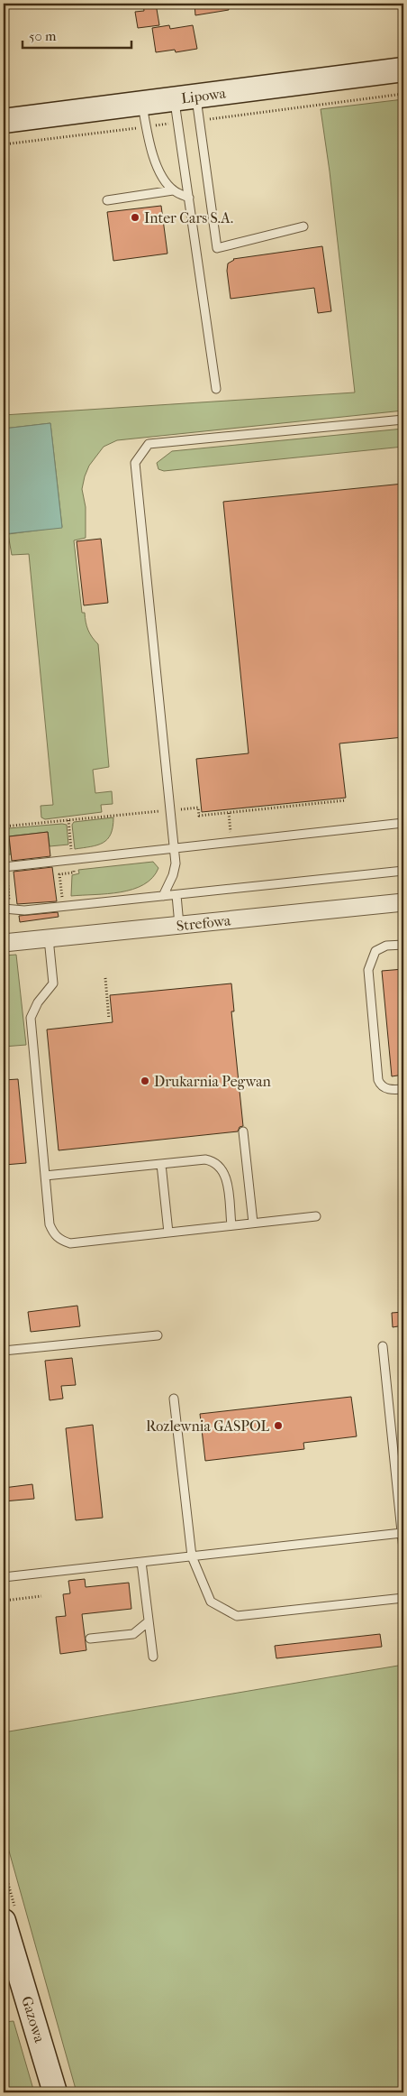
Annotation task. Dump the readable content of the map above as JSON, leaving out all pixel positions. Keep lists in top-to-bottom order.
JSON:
{
  "streets": {
    "street": ["Lipowa", "Strefowa", "Gazowa"]
  },
  "places": ["Inter Cars S.A.", "Drukarnia Pegwan", "Rozlewnia GASPOL"],
  "scale_bar": "50 m"
}
